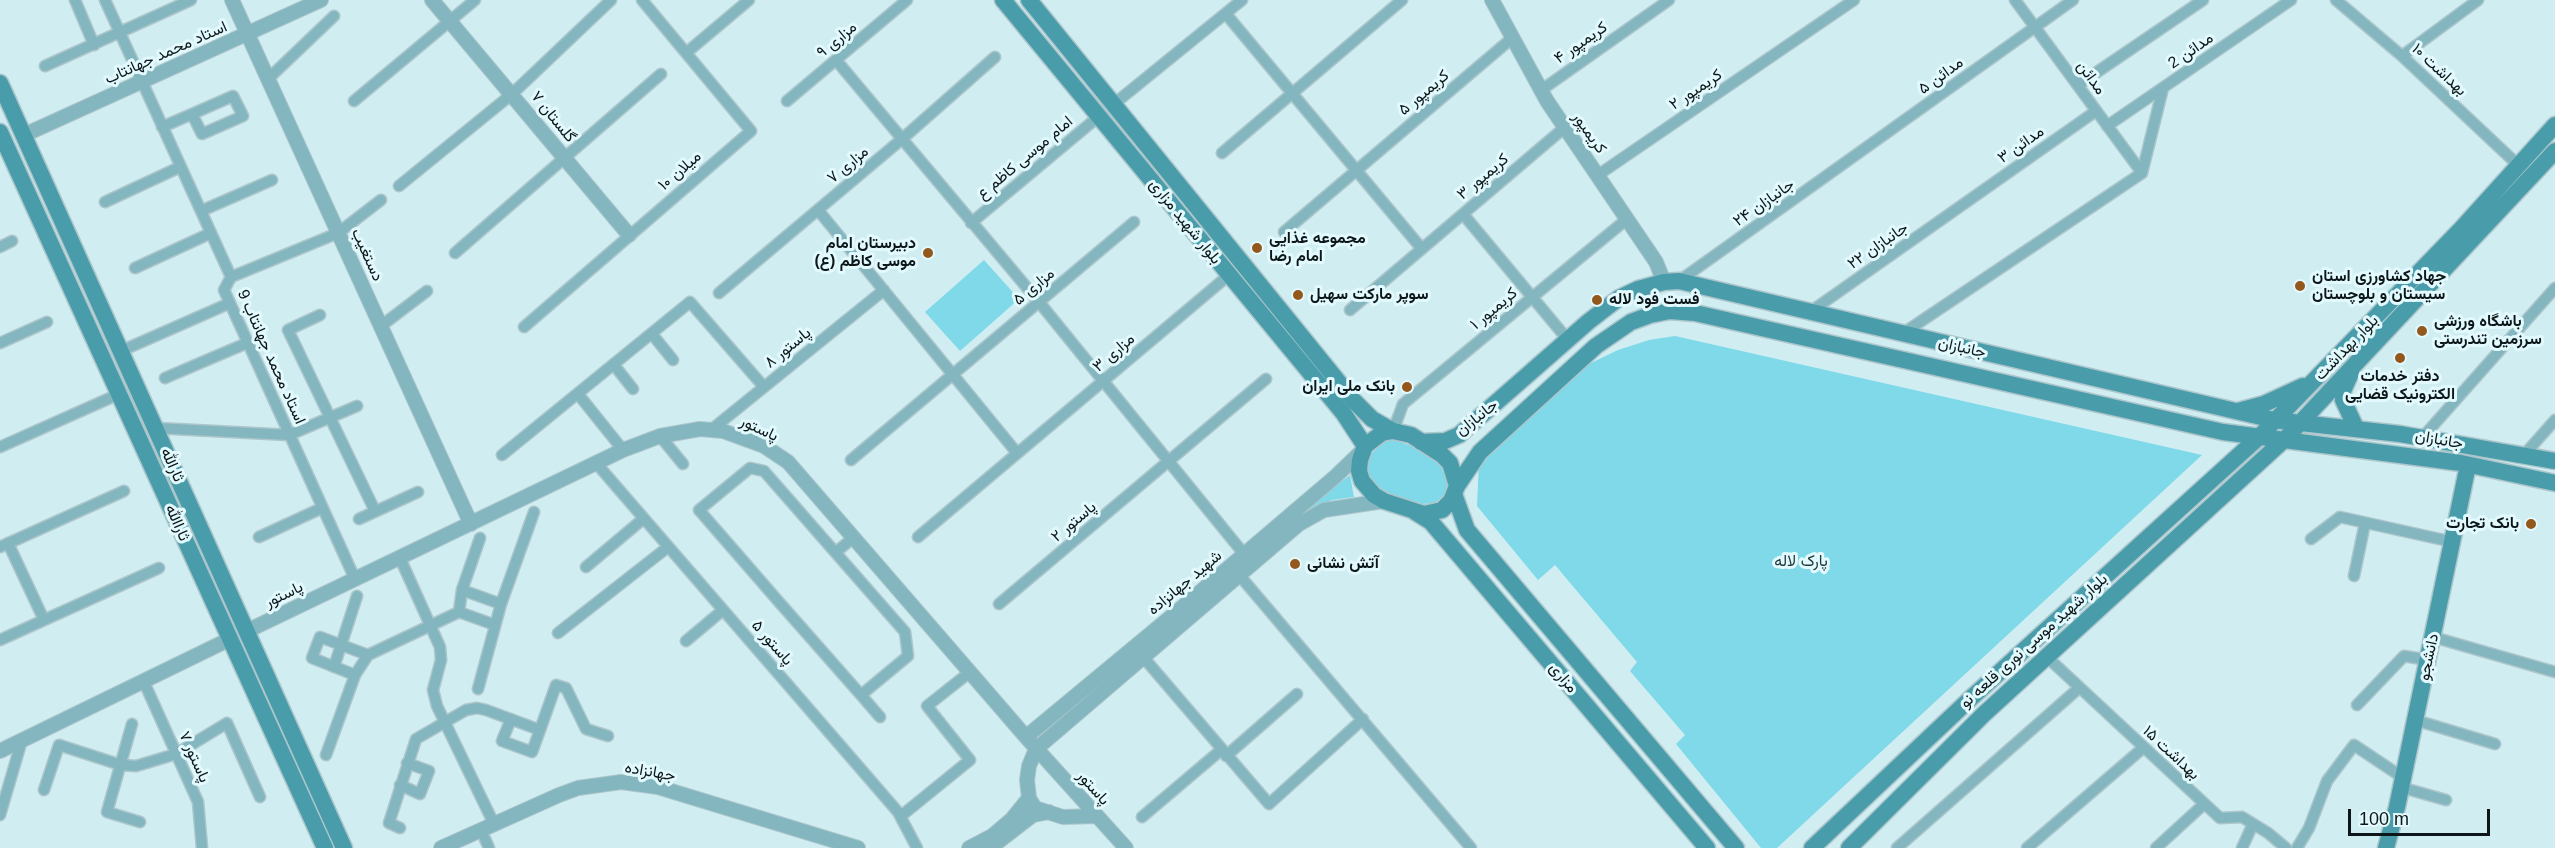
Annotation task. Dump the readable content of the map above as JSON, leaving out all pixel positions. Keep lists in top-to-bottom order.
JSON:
{
  "streets": {
    "main road": [
      "بلوار شهید مزاری",
      "جانبازان",
      "بلوار بهداشت",
      "ثارالله",
      "ثاراالله",
      "بلوار شهید موسی نوری قلعه نو",
      "دانشجو",
      "مزاری"
    ],
    "street": [
      "مزاری ۹",
      "کریمپور ۴",
      "مدائن 2",
      "استاد محمد جهانتاب",
      "بهداشت ۱۰",
      "مدائن ۵",
      "مدائن",
      "کریمپور ۲",
      "کریمپور ۵",
      "گلستان ۷",
      "کریمپور",
      "مدائن ۳",
      "امام موسی کاظم ع",
      "مزاری ۷",
      "میلان ۱۰",
      "کریمپور ۳",
      "جانبازان ۲۴",
      "جانبازان ۲۲",
      "دستغیب",
      "مزاری ۵",
      "کریمپور ۱",
      "پاستور ۸",
      "مزاری ۳",
      "استاد محمد جهانتاب 9",
      "پاستور",
      "پاستور ۲",
      "شهید جهانزاده",
      "پاستور ۵",
      "بهداشت ۱۵",
      "پاستور ۷",
      "جهانزاده"
    ]
  },
  "crossings": [
    ["کریمپور ۴", "کریمپور"],
    ["مدائن 2", "مدائن"],
    ["استاد محمد جهانتاب", "دستغیب"],
    ["استاد محمد جهانتاب", "استاد محمد جهانتاب 9"],
    ["استاد محمد جهانتاب", "ثارالله"],
    ["بهداشت ۱۰", "بلوار بهداشت"],
    ["مدائن ۵", "مدائن"],
    ["مدائن ۵", "جانبازان ۲۴"],
    ["مدائن", "مدائن ۳"],
    ["کریمپور ۲", "کریمپور"],
    ["کریمپور ۵", "کریمپور"],
    ["گلستان ۷", "میلان ۱۰"],
    ["کریمپور", "کریمپور ۳"],
    ["کریمپور", "جانبازان ۲۴"],
    ["کریمپور", "کریمپور ۱"],
    ["کریمپور", "جانبازان"],
    ["مدائن ۳", "جانبازان ۲۲"],
    ["امام موسی کاظم ع", "بلوار شهید مزاری"],
    ["جانبازان ۲۴", "جانبازان"],
    ["بلوار شهید مزاری", "کریمپور ۱"],
    ["بلوار شهید مزاری", "جانبازان"],
    ["بلوار شهید مزاری", "مزاری ۳"],
    ["بلوار شهید مزاری", "شهید جهانزاده"],
    ["بلوار شهید مزاری", "مزاری"],
    ["جانبازان ۲۲", "جانبازان"],
    ["دستغیب", "پاستور"],
    ["کریمپور ۱", "جانبازان"],
    ["کریمپور ۱", "شهید جهانزاده"],
    ["کریمپور ۱", "مزاری"],
    ["پاستور ۸", "پاستور"],
    ["جانبازان", "بلوار بهداشت"],
    ["جانبازان", "شهید جهانزاده"],
    ["جانبازان", "بلوار شهید موسی نوری قلعه نو"],
    ["جانبازان", "دانشجو"],
    ["جانبازان", "مزاری"],
    ["بلوار بهداشت", "بلوار شهید موسی نوری قلعه نو"],
    ["استاد محمد جهانتاب 9", "پاستور"],
    ["پاستور", "ثارالله"],
    ["پاستور", "شهید جهانزاده"],
    ["پاستور", "پاستور ۵"],
    ["شهید جهانزاده", "مزاری"],
    ["بلوار شهید موسی نوری قلعه نو", "بهداشت ۱۵"]
  ],
  "parks": ["پارک لاله"],
  "places": [
    "مجموعه غذایی امام رضا",
    "دبیرستان امام موسی کاظم (ع)",
    "جهاد کشاورزی استان سیستان و بلوچستان",
    "سوپر مارکت سهیل",
    "فست فود لاله",
    "باشگاه ورزشی سرزمین تندرستی",
    "دفتر خدمات الکترونیک قضایی",
    "بانک ملی ایران",
    "بانک تجارت",
    "آتش نشانی"
  ],
  "scale_bar": "100 m"
}
